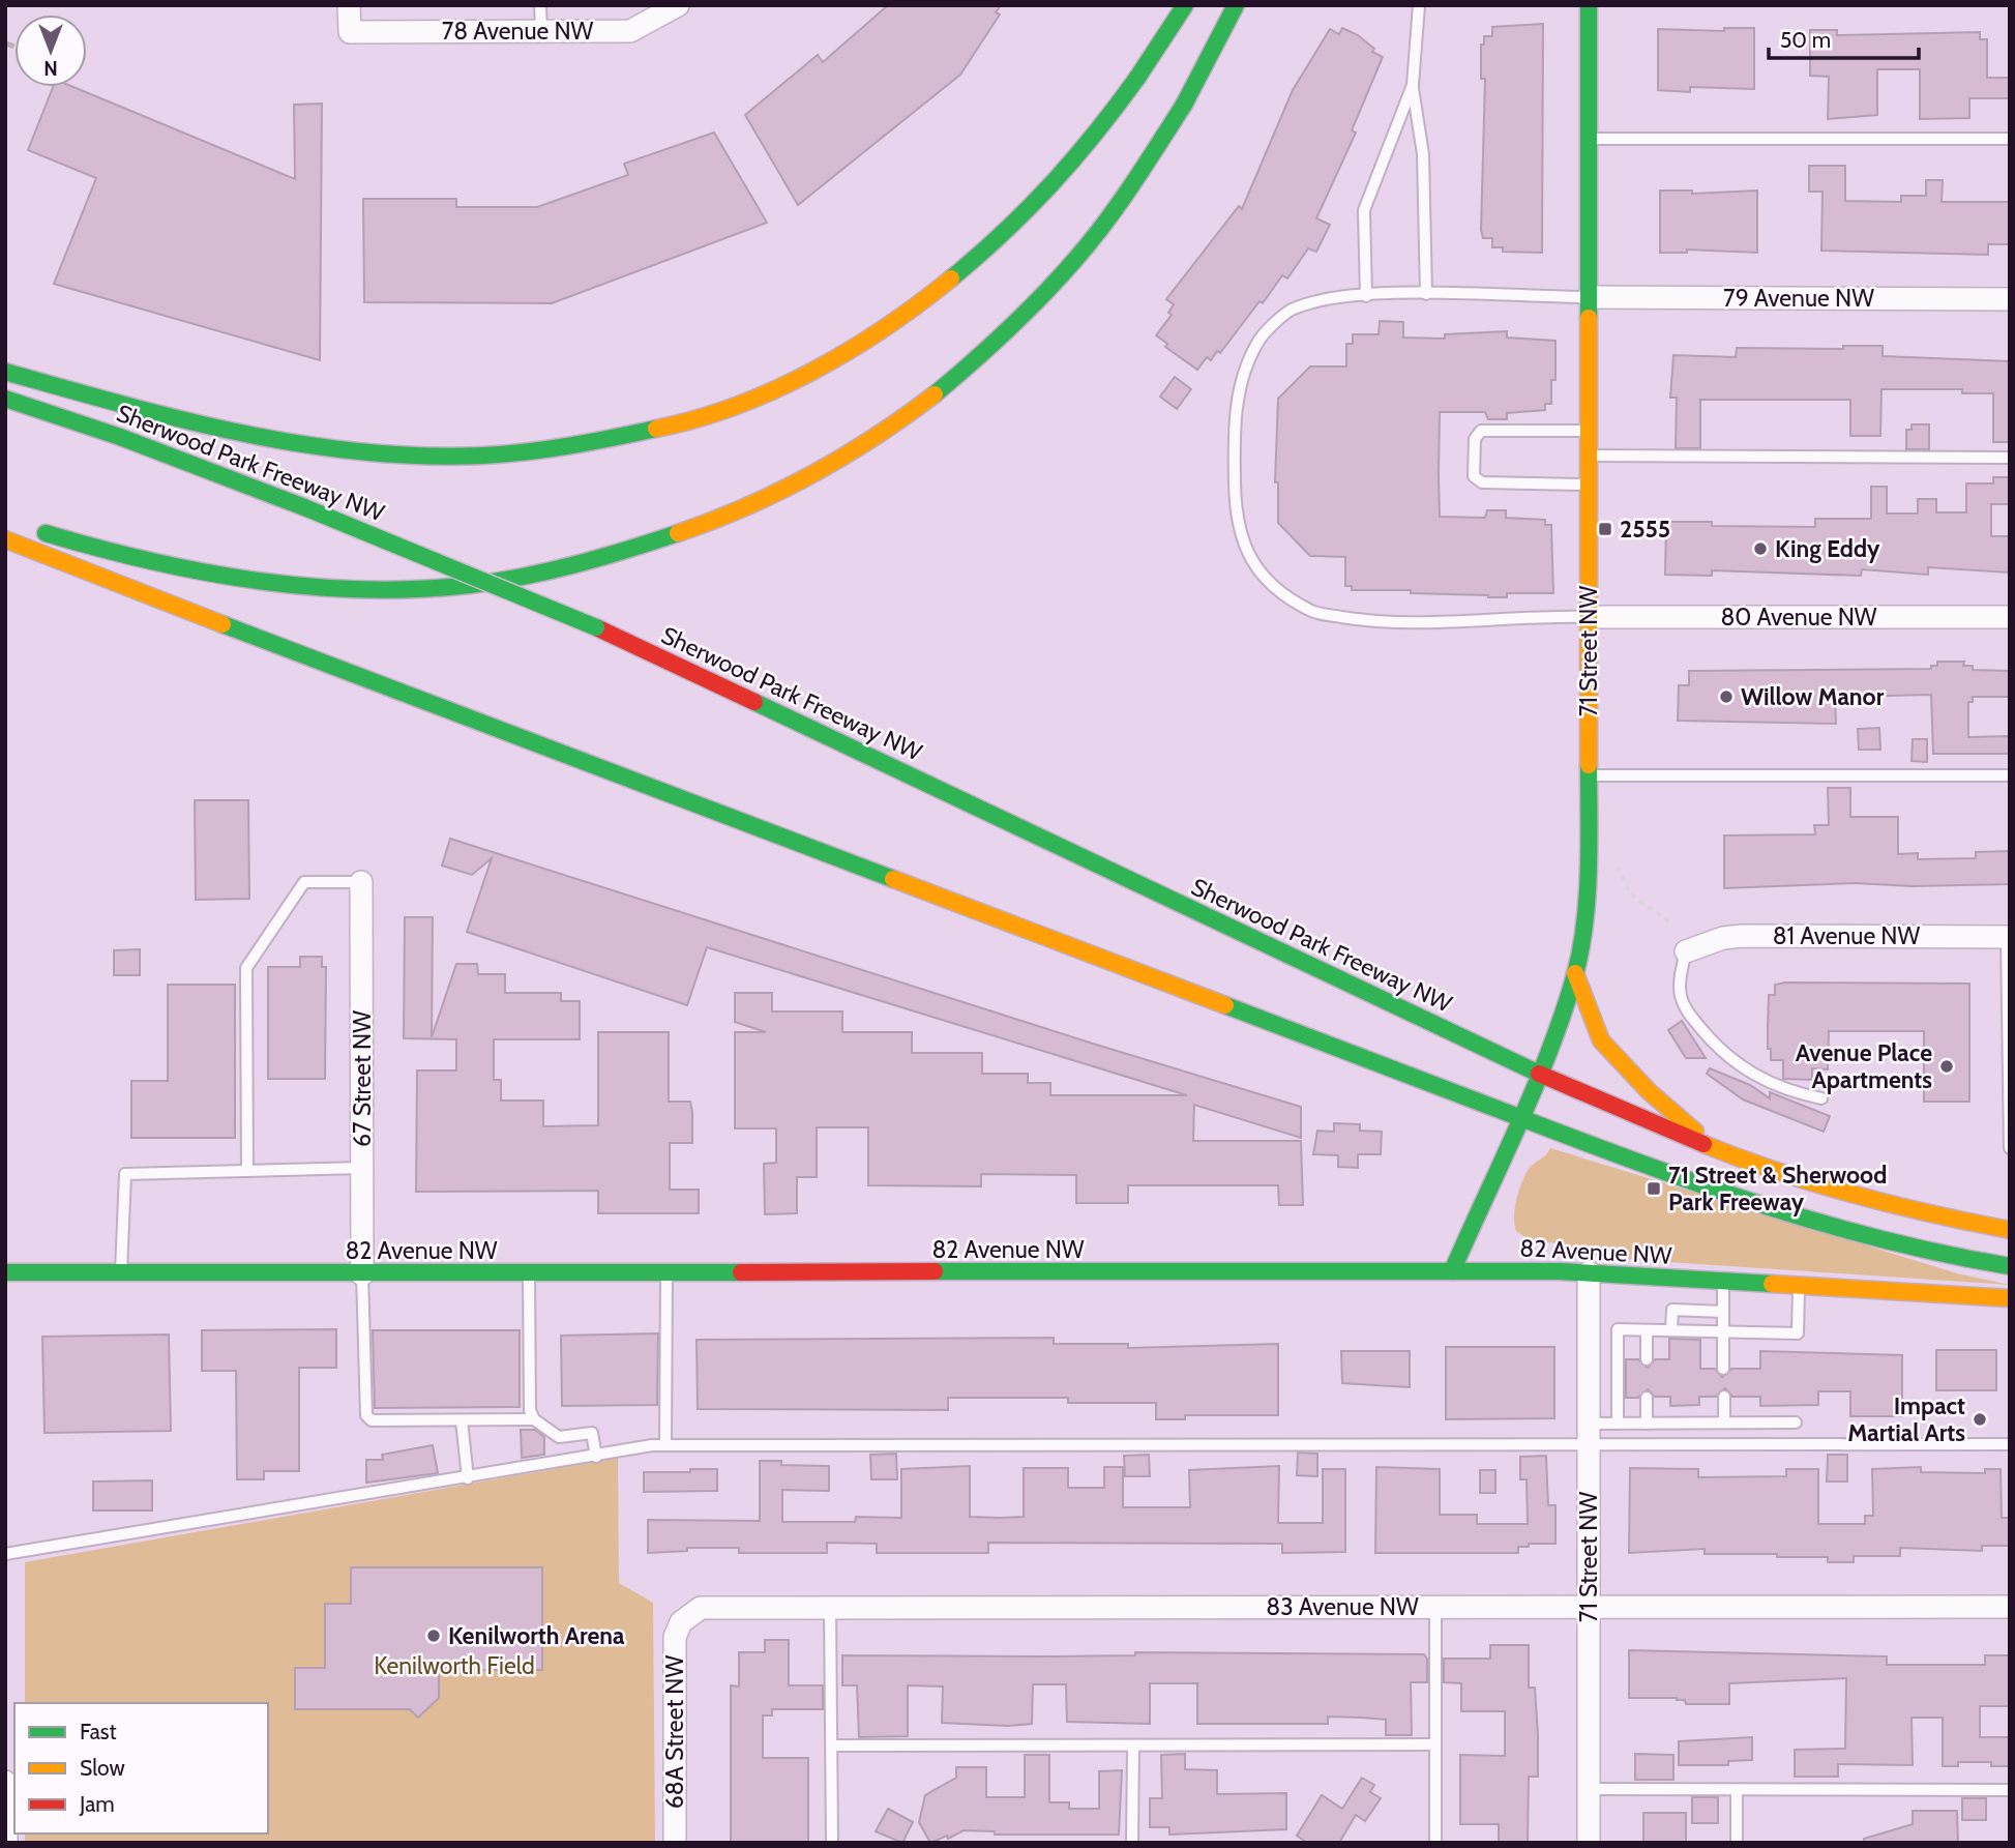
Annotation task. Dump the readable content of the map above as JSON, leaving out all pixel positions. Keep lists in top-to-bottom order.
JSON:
{
  "streets": {
    "main road": ["Sherwood Park Freeway NW", "71 Street NW", "82 Avenue NW"],
    "street": [
      "78 Avenue NW",
      "79 Avenue NW",
      "80 Avenue NW",
      "81 Avenue NW",
      "67 Street NW",
      "83 Avenue NW",
      "68A Street NW"
    ]
  },
  "crossings": [
    ["79 Avenue NW", "71 Street NW"],
    ["Sherwood Park Freeway NW", "71 Street NW"],
    ["80 Avenue NW", "71 Street NW"],
    ["71 Street NW", "82 Avenue NW"],
    ["71 Street NW", "83 Avenue NW"],
    ["67 Street NW", "82 Avenue NW"],
    ["83 Avenue NW", "68A Street NW"]
  ],
  "parks": ["Kenilworth Field"],
  "places": {
    "transit": ["2555", "71 Street & Sherwood Park Freeway"],
    "other": [
      "King Eddy",
      "Willow Manor",
      "Avenue Place Apartments",
      "Impact Martial Arts",
      "Kenilworth Arena"
    ]
  },
  "legend": ["Fast", "Slow", "Jam"],
  "scale_bar": "50 m",
  "north": "bottom"
}
